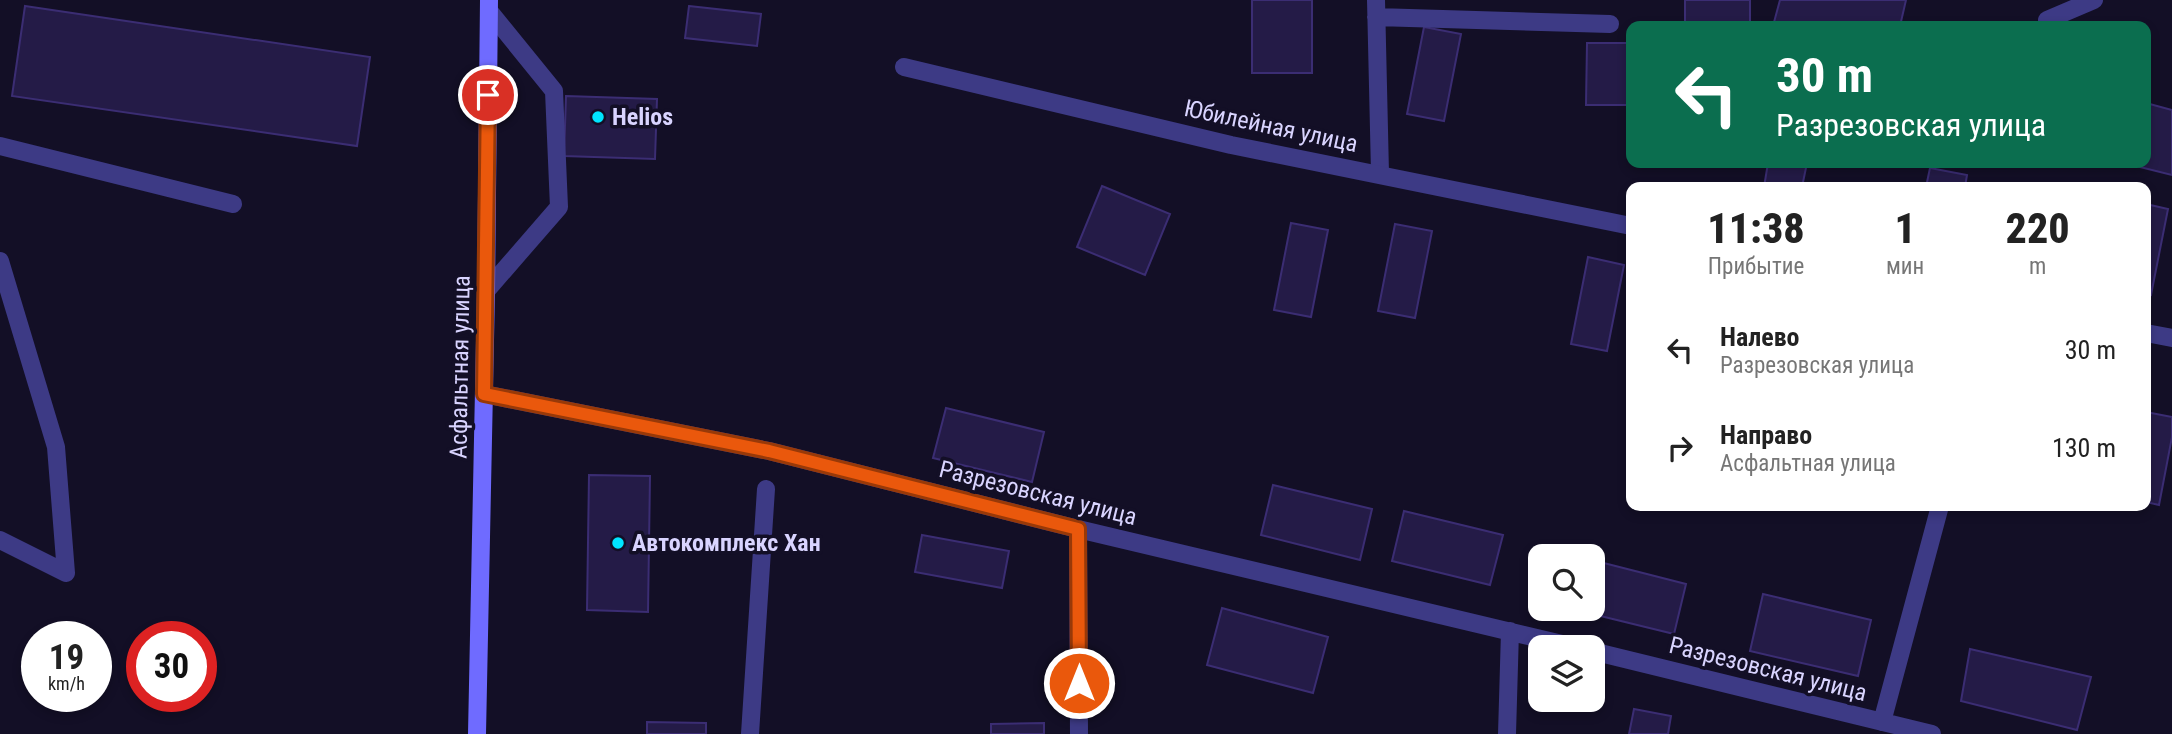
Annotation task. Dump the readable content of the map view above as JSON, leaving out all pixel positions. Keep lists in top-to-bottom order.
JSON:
{
  "streets": {
    "main road": ["Асфальтная улица"],
    "street": ["Юбилейная улица", "Разрезовская улица"]
  },
  "crossings": [
    ["Асфальтная улица", "Разрезовская улица"]
  ],
  "places": ["Helios", "Автокомплекс Хан"],
  "page": {
    "turn": ["30 m", "Разрезовская улица"],
    "eta": [
      "11:38",
      "Прибытие",
      "1",
      "мин",
      "220",
      "m"
    ],
    "list": [
      {
        "name": "Налево",
        "note": "Разрезовская улица",
        "value": "30 m"
      },
      {
        "name": "Направо",
        "note": "Асфальтная улица",
        "value": "130 m"
      }
    ],
    "speed": "19 km/h",
    "limit": "30"
  }
}
